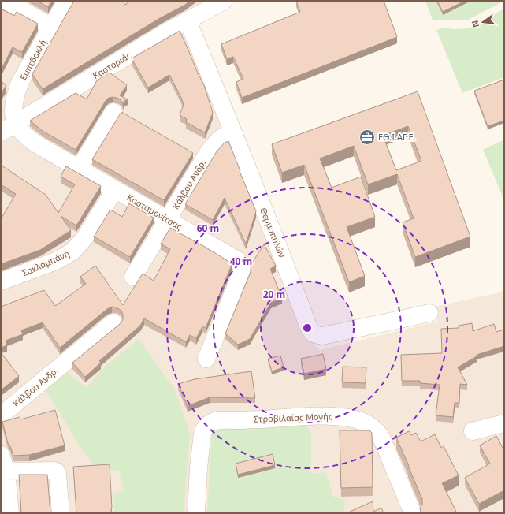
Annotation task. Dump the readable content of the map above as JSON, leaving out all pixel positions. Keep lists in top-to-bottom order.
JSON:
{
  "streets": {
    "street": [
      "Εμπεδοκλή",
      "Καστοριάς",
      "Κάλβου Ανδρ.",
      "Κασταμονίτσας",
      "Θερμοπυλών",
      "Σακλαμπάνη",
      "Στροβιλαίας Μονής"
    ]
  },
  "crossings": [
    ["Εμπεδοκλή", "Καστοριάς"],
    ["Εμπεδοκλή", "Κασταμονίτσας"],
    ["Καστοριάς", "Κασταμονίτσας"],
    ["Καστοριάς", "Θερμοπυλών"],
    ["Κάλβου Ανδρ.", "Κασταμονίτσας"],
    ["Κάλβου Ανδρ.", "Θερμοπυλών"],
    ["Κασταμονίτσας", "Σακλαμπάνη"]
  ],
  "places": {
    "office": ["ΕΘ.Ι.ΑΓ.Ε."]
  },
  "north": "left",
  "rings": ["60 m", "40 m", "20 m"]
}
